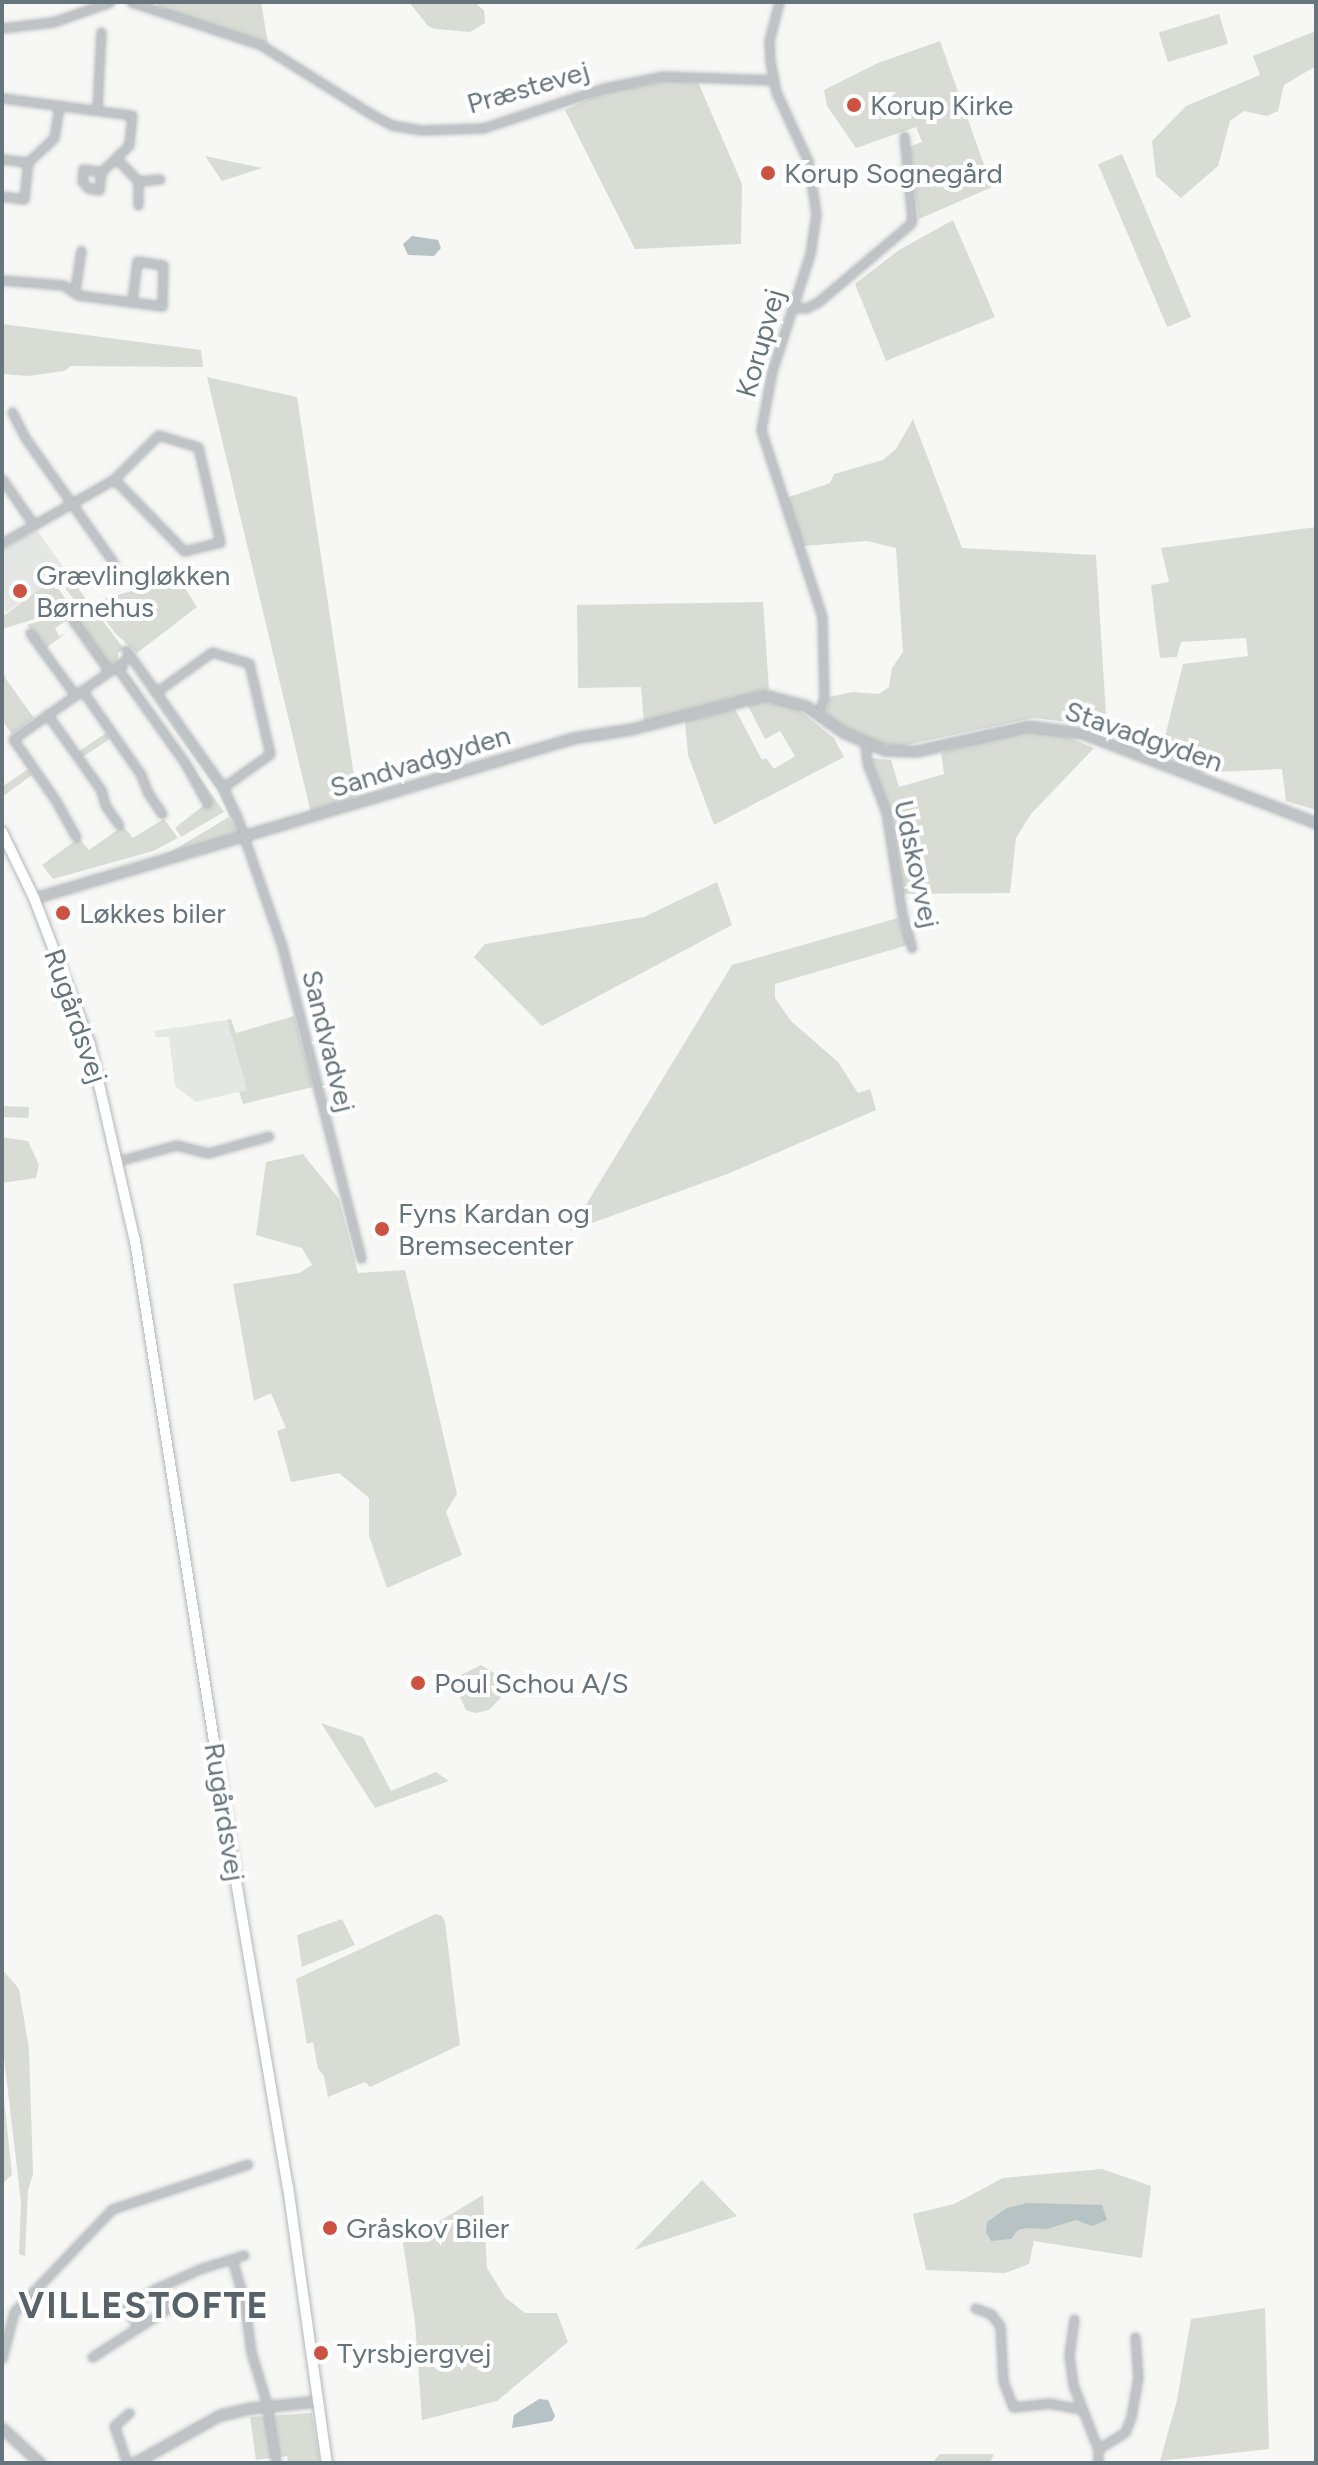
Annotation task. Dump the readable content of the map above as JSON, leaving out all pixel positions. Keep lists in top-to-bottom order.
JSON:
{
  "streets": {
    "main road": ["Rugårdsvej"],
    "street": [
      "Præstevej",
      "Korupvej",
      "Stavadgyden",
      "Sandvadgyden",
      "Udskovvej",
      "Sandvadvej"
    ]
  },
  "crossings": [
    ["Præstevej", "Korupvej"],
    ["Korupvej", "Stavadgyden"],
    ["Korupvej", "Sandvadgyden"],
    ["Stavadgyden", "Sandvadgyden"],
    ["Stavadgyden", "Udskovvej"],
    ["Sandvadgyden", "Rugårdsvej"],
    ["Sandvadgyden", "Sandvadvej"]
  ],
  "districts": ["VILLESTOFTE"],
  "places": [
    "Korup Kirke",
    "Korup Sognegård",
    "Grævlingløkken Børnehus",
    "Løkkes biler",
    "Fyns Kardan og Bremsecenter",
    "Poul Schou A/S",
    "Gråskov Biler",
    "Tyrsbjergvej"
  ]
}
